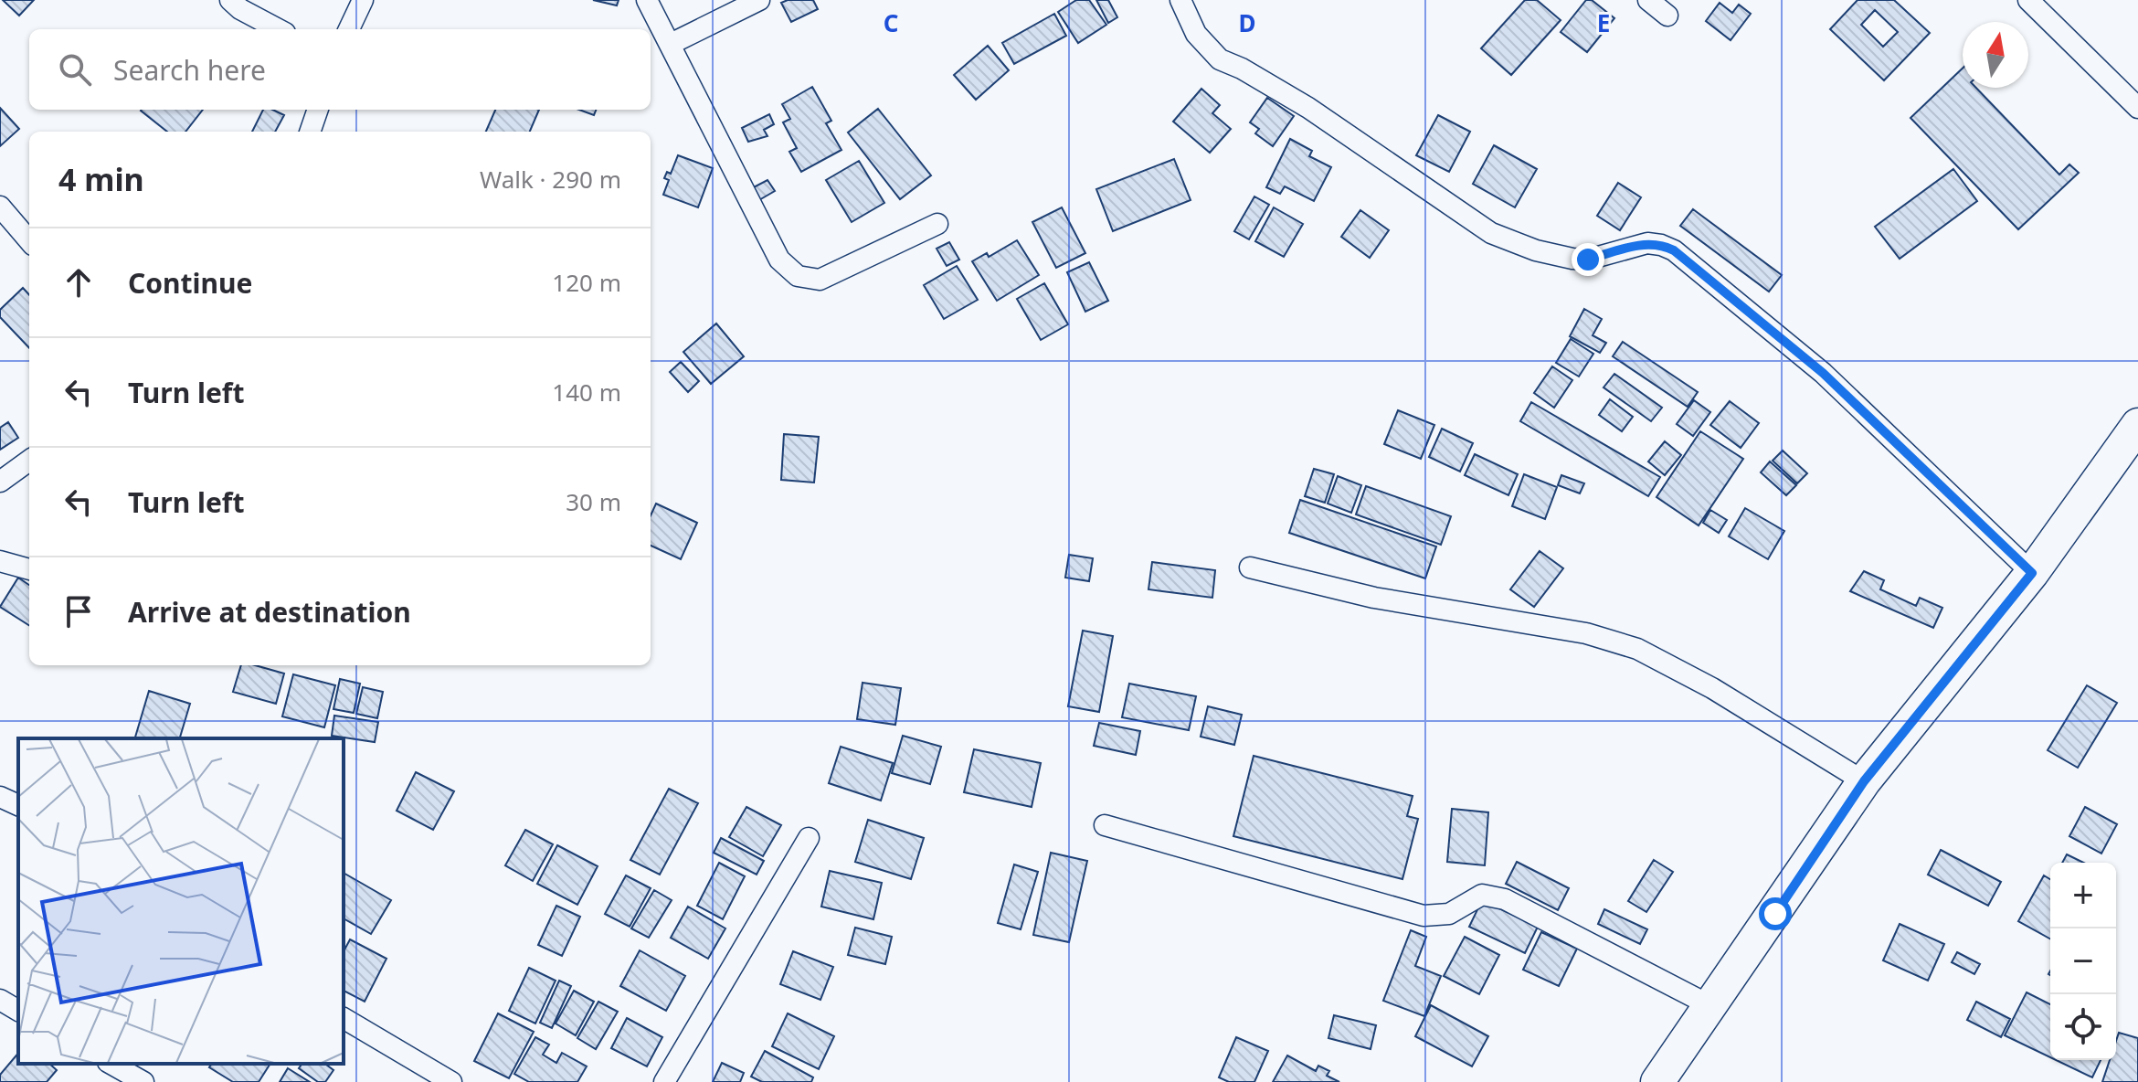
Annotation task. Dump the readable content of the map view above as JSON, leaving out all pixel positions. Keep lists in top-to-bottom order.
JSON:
{
  "north": "top",
  "page": {
    "search": "Search here",
    "heading": ["4 min", "Walk · 290 m"],
    "list": [
      ["Continue", "120 m"],
      ["Turn left", "140 m"],
      ["Turn left", "30 m"],
      "Arrive at destination"
    ],
    "map_buttons": ["+", "−"]
  },
  "grid": {
    "columns": ["C", "D", "E"]
  }
}
